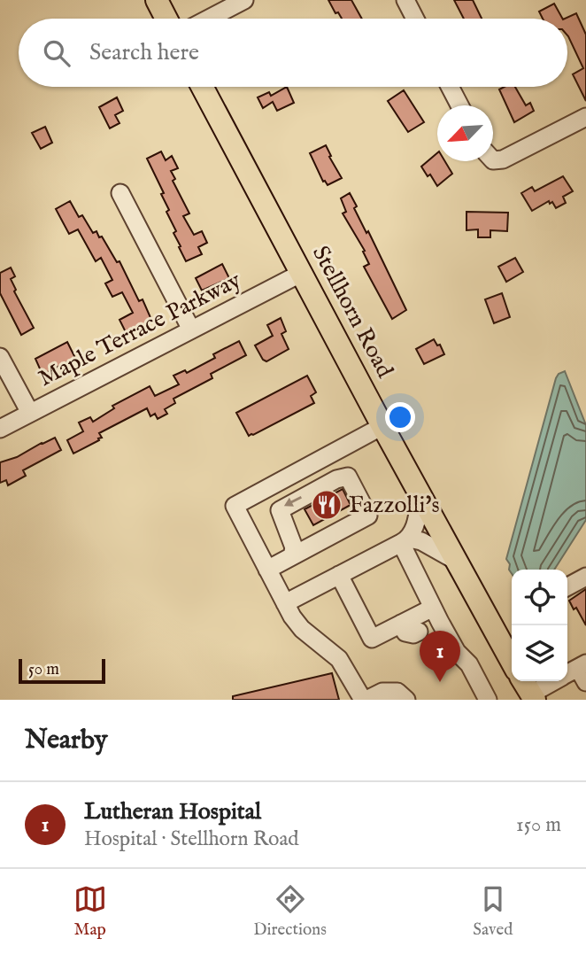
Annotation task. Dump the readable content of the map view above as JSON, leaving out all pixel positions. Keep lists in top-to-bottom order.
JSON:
{
  "streets": {
    "main road": ["Stellhorn Road"],
    "street": ["Maple Terrace Parkway"]
  },
  "crossings": [
    ["Stellhorn Road", "Maple Terrace Parkway"]
  ],
  "places": {
    "restaurant": ["Fazzolli's"]
  },
  "scale_bar": "50 m",
  "north": "bottom left",
  "page": {
    "search": "Search here",
    "pins": "1",
    "scale": "50 m",
    "heading": "Nearby",
    "list": [
      {
        "mark": "1",
        "name": "Lutheran Hospital",
        "note": "Hospital · Stellhorn Road",
        "value": "150 m"
      }
    ],
    "nav": ["Map", "Directions", "Saved"]
  }
}
